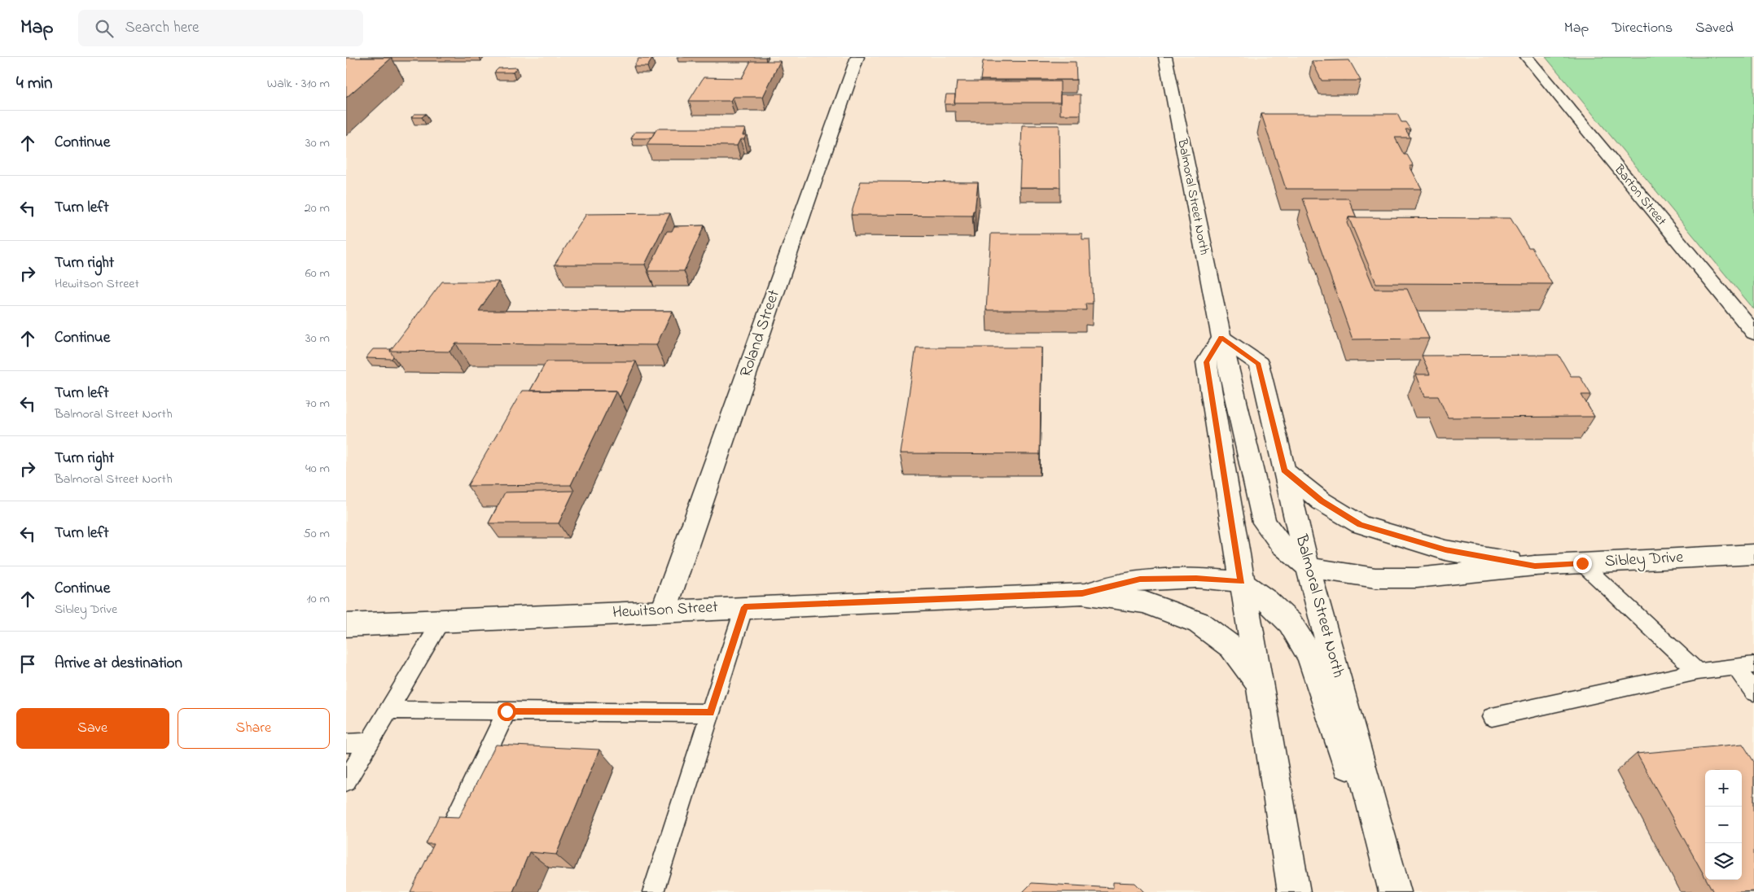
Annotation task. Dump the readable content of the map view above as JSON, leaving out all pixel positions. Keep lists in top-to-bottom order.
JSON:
{
  "streets": {
    "main road": [
      "Barton Street",
      "Balmoral Street North",
      "Roland Street",
      "Sibley Drive",
      "Hewitson Street"
    ]
  },
  "crossings": [
    ["Roland Street", "Hewitson Street"]
  ],
  "page": {
    "header": "Map",
    "search": "Search here",
    "nav": ["Map", "Directions", "Saved"],
    "heading": ["4 min", "Walk · 310 m"],
    "list": [
      ["Continue", "30 m"],
      ["Turn left", "20 m"],
      ["Turn right", "Hewitson Street", "60 m"],
      ["Continue", "30 m"],
      ["Turn left", "Balmoral Street North", "70 m"],
      ["Turn right", "Balmoral Street North", "40 m"],
      ["Turn left", "50 m"],
      ["Continue", "Sibley Drive", "10 m"],
      "Arrive at destination"
    ],
    "buttons": ["Save", "Share"],
    "map_buttons": ["+", "−"]
  }
}
